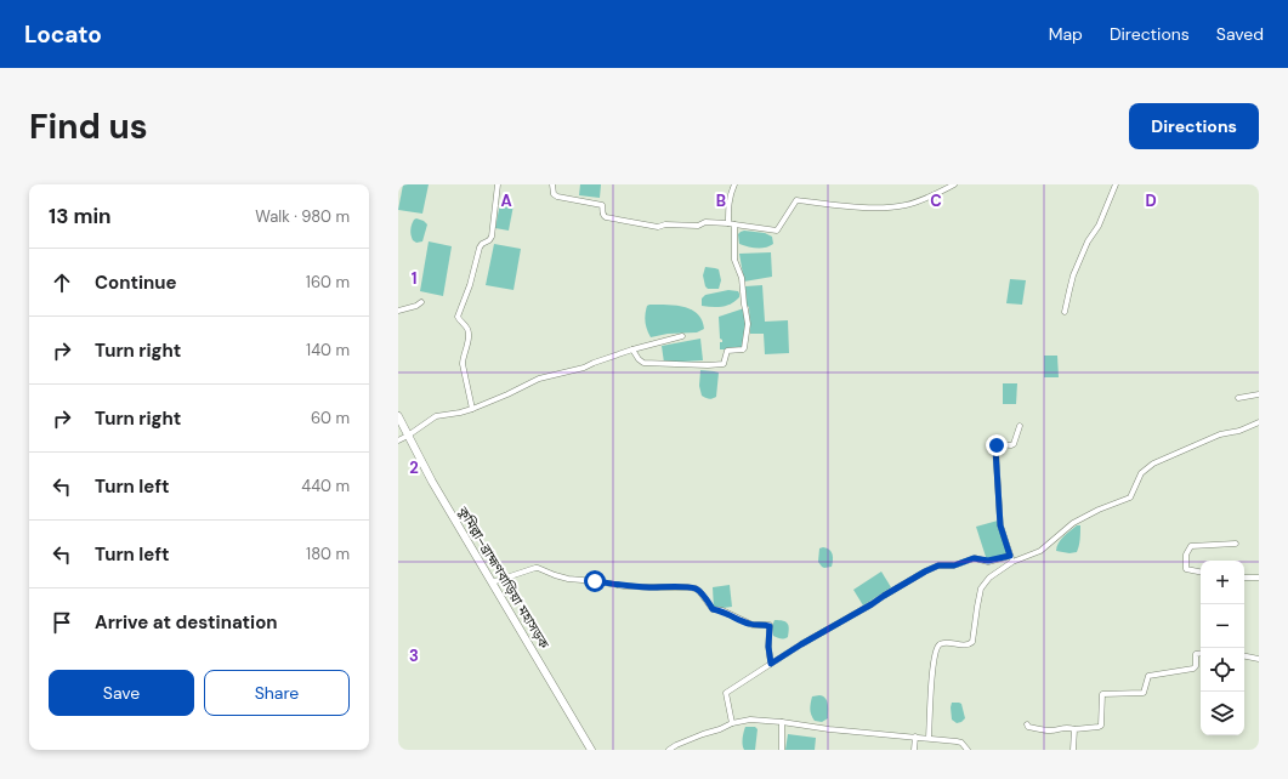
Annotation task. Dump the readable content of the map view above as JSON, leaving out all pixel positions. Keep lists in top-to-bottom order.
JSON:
{
  "streets": {
    "highway": ["কুমিল্লা–ব্রাহ্মণবাড়িয়া মহাসড়ক"]
  },
  "page": {
    "header": "Locato",
    "nav": ["Map", "Directions", "Saved"],
    "buttons": [
      "Directions",
      ["Save", "Share"]
    ],
    "title": "Find us",
    "heading": ["13 min", "Walk · 980 m"],
    "list": [
      ["Continue", "160 m"],
      ["Turn right", "140 m"],
      ["Turn right", "60 m"],
      ["Turn left", "440 m"],
      ["Turn left", "180 m"],
      "Arrive at destination"
    ],
    "map_buttons": ["+", "−"]
  },
  "grid": {
    "columns": [
      "A",
      "B",
      "C",
      "D"
    ],
    "rows": ["1", "2", "3"]
  }
}
